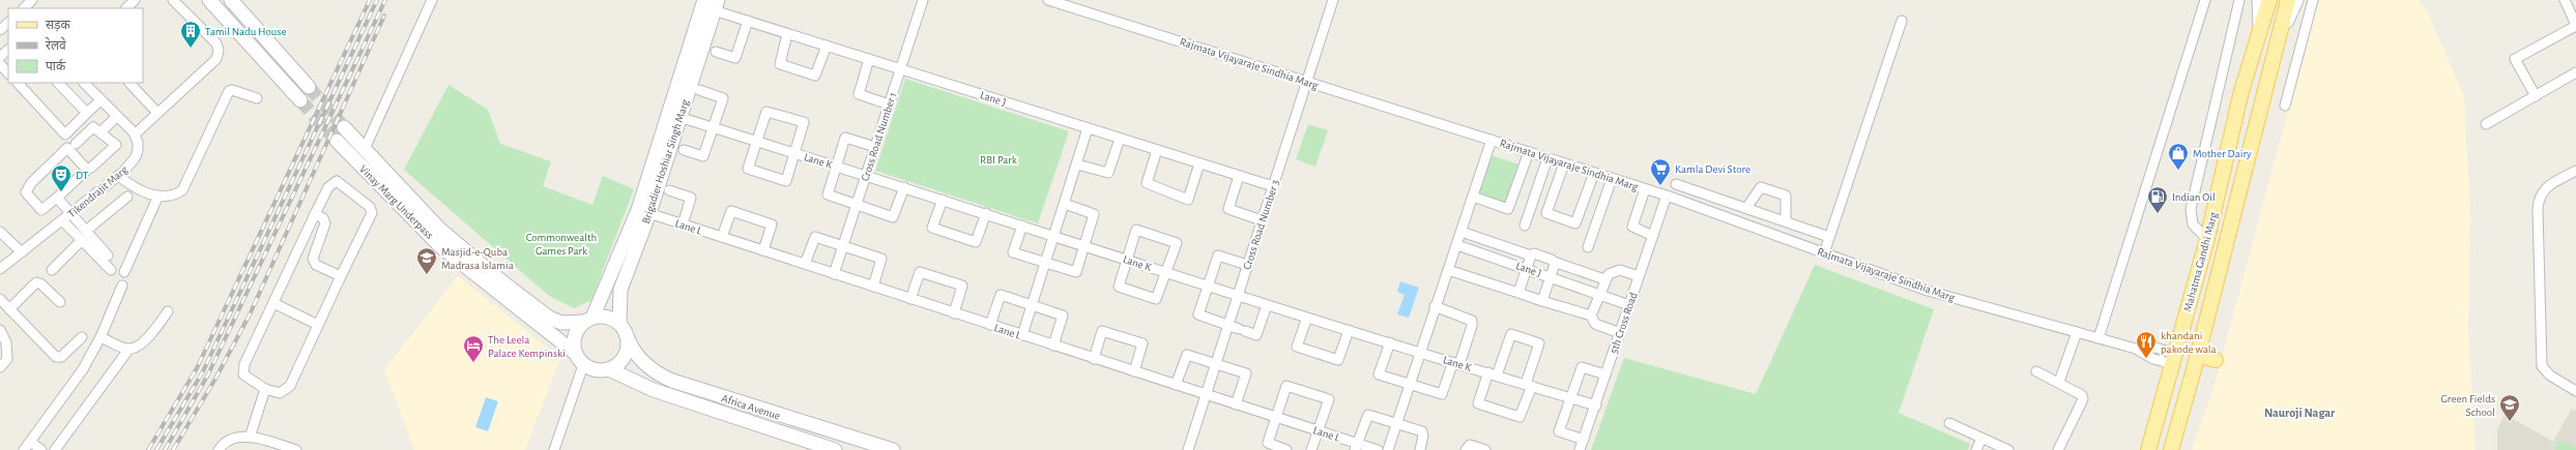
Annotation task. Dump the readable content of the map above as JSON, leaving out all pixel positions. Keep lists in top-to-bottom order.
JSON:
{
  "streets": {
    "main road": [
      "Brigadier Hoshiar Singh Marg",
      "Vinay Marg Underpass",
      "Mahatma Gandhi Marg",
      "Africa Avenue"
    ],
    "street": [
      "Rajmata Vijayaraje Sindhia Marg",
      "Lane J",
      "Cross Road Number 1",
      "Lane K",
      "Tikendrajit Marg",
      "Cross Road Number 3",
      "Lane L",
      "5th Cross Road"
    ]
  },
  "crossings": [
    ["Rajmata Vijayaraje Sindhia Marg", "Cross Road Number 3"],
    ["Rajmata Vijayaraje Sindhia Marg", "Mahatma Gandhi Marg"],
    ["Rajmata Vijayaraje Sindhia Marg", "5th Cross Road"],
    ["Lane J", "Cross Road Number 1"],
    ["Lane J", "Brigadier Hoshiar Singh Marg"],
    ["Lane J", "Cross Road Number 3"],
    ["Lane J", "5th Cross Road"],
    ["Cross Road Number 1", "Lane K"],
    ["Cross Road Number 1", "Lane L"],
    ["Lane K", "Brigadier Hoshiar Singh Marg"],
    ["Lane K", "Cross Road Number 3"],
    ["Lane K", "5th Cross Road"],
    ["Brigadier Hoshiar Singh Marg", "Vinay Marg Underpass"],
    ["Brigadier Hoshiar Singh Marg", "Lane L"],
    ["Brigadier Hoshiar Singh Marg", "Africa Avenue"],
    ["Vinay Marg Underpass", "Africa Avenue"],
    ["Cross Road Number 3", "Lane L"]
  ],
  "districts": ["Nauroji Nagar"],
  "parks": ["RBI Park", "Commonwealth Games Park"],
  "places": {
    "building": ["Tamil Nadu House"],
    "shop": ["Mother Dairy"],
    "supermarket": ["Kamla Devi Store"],
    "theatre": ["DT"],
    "fuel station": ["Indian Oil"],
    "school or university": ["Masjid-e-Quba Madrasa Islamia", "Green Fields School"],
    "restaurant": ["khandani pakode wala"],
    "hotel": ["The Leela Palace Kempinski"]
  },
  "legend": ["सड़क", "रेलवे", "पार्क"]
}
